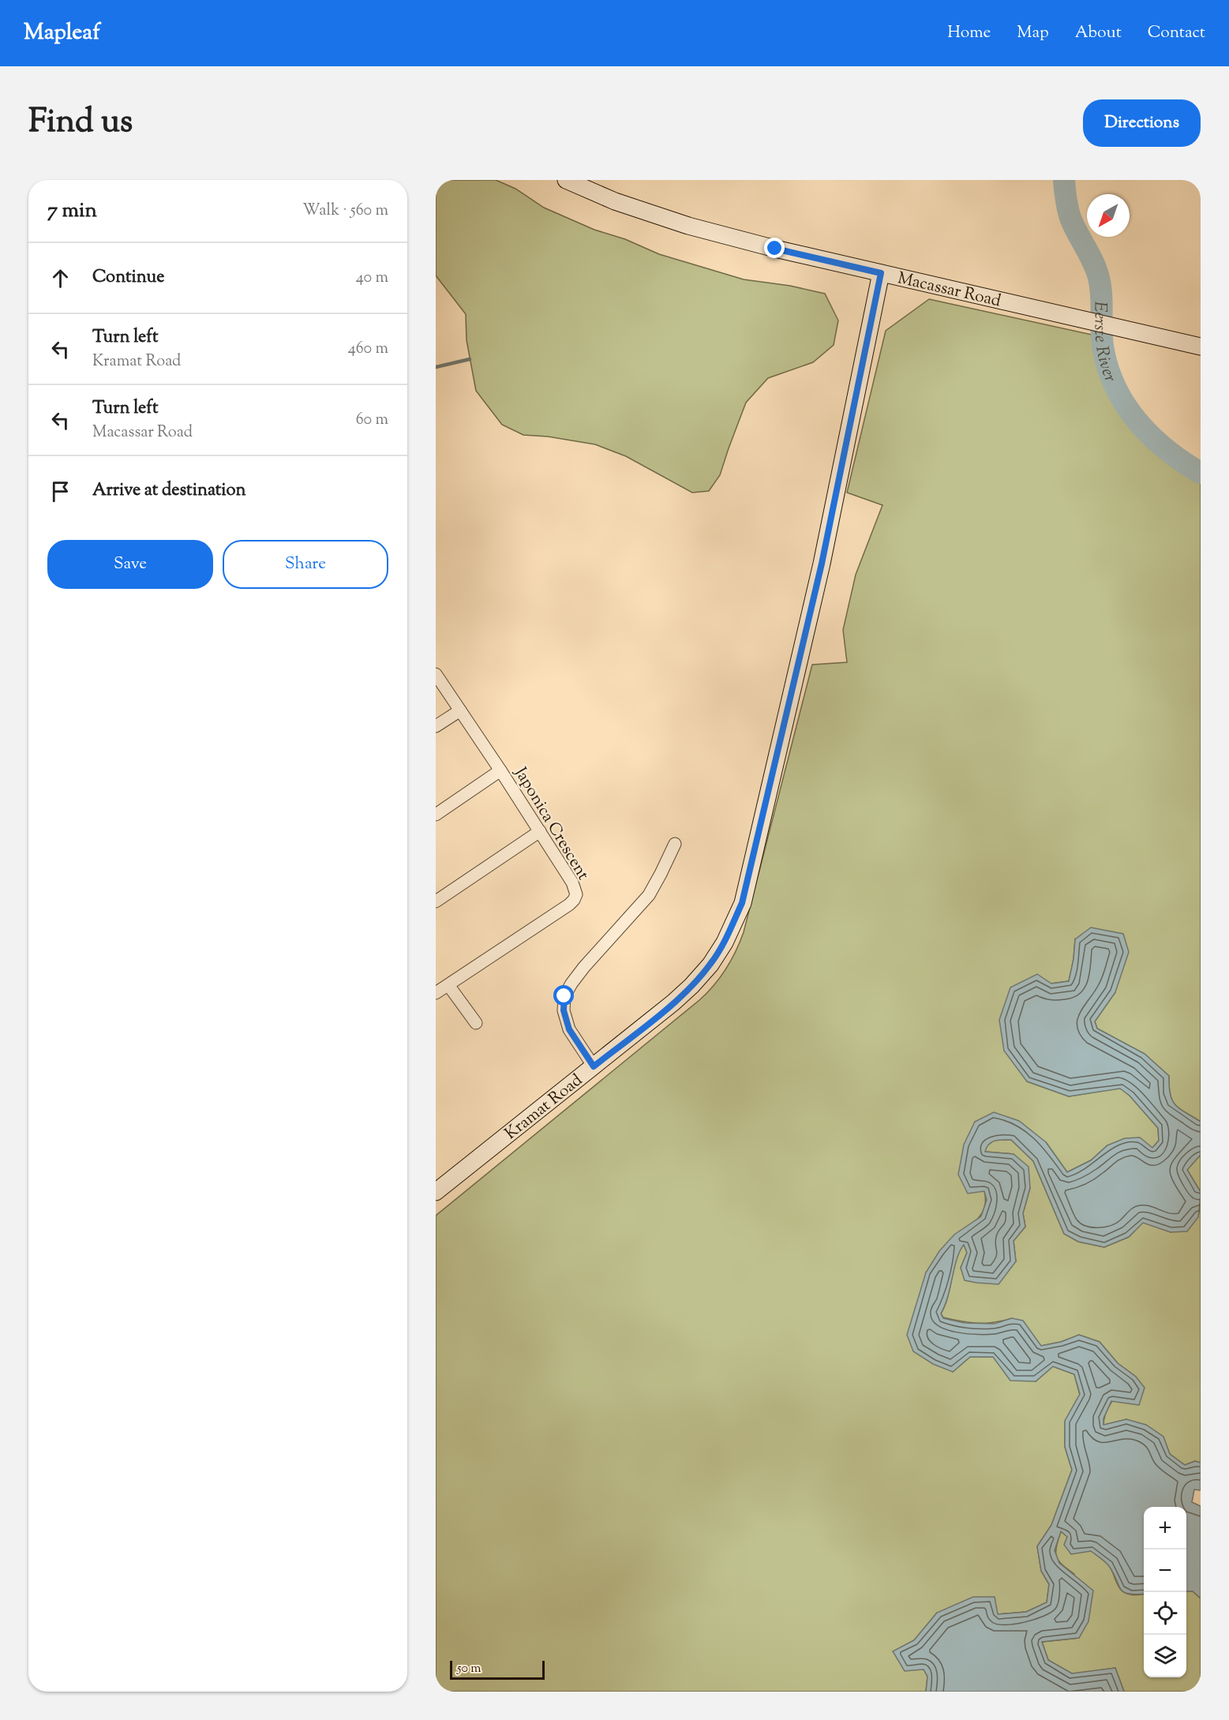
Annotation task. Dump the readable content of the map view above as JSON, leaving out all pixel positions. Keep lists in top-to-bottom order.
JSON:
{
  "streets": {
    "street": ["Macassar Road", "Japonica Crescent", "Kramat Road"]
  },
  "crossings": [
    ["Macassar Road", "Kramat Road"]
  ],
  "water": ["Eerste River"],
  "scale_bar": "50 m",
  "north": "bottom left",
  "page": {
    "header": "Mapleaf",
    "nav": [
      "Home",
      "Map",
      "About",
      "Contact"
    ],
    "title": "Find us",
    "buttons": [
      "Directions",
      ["Save", "Share"]
    ],
    "heading": ["7 min", "Walk · 560 m"],
    "list": [
      ["Continue", "40 m"],
      ["Turn left", "Kramat Road", "460 m"],
      ["Turn left", "Macassar Road", "60 m"],
      "Arrive at destination"
    ],
    "map_buttons": ["+", "−"],
    "scale": "50 m"
  }
}
